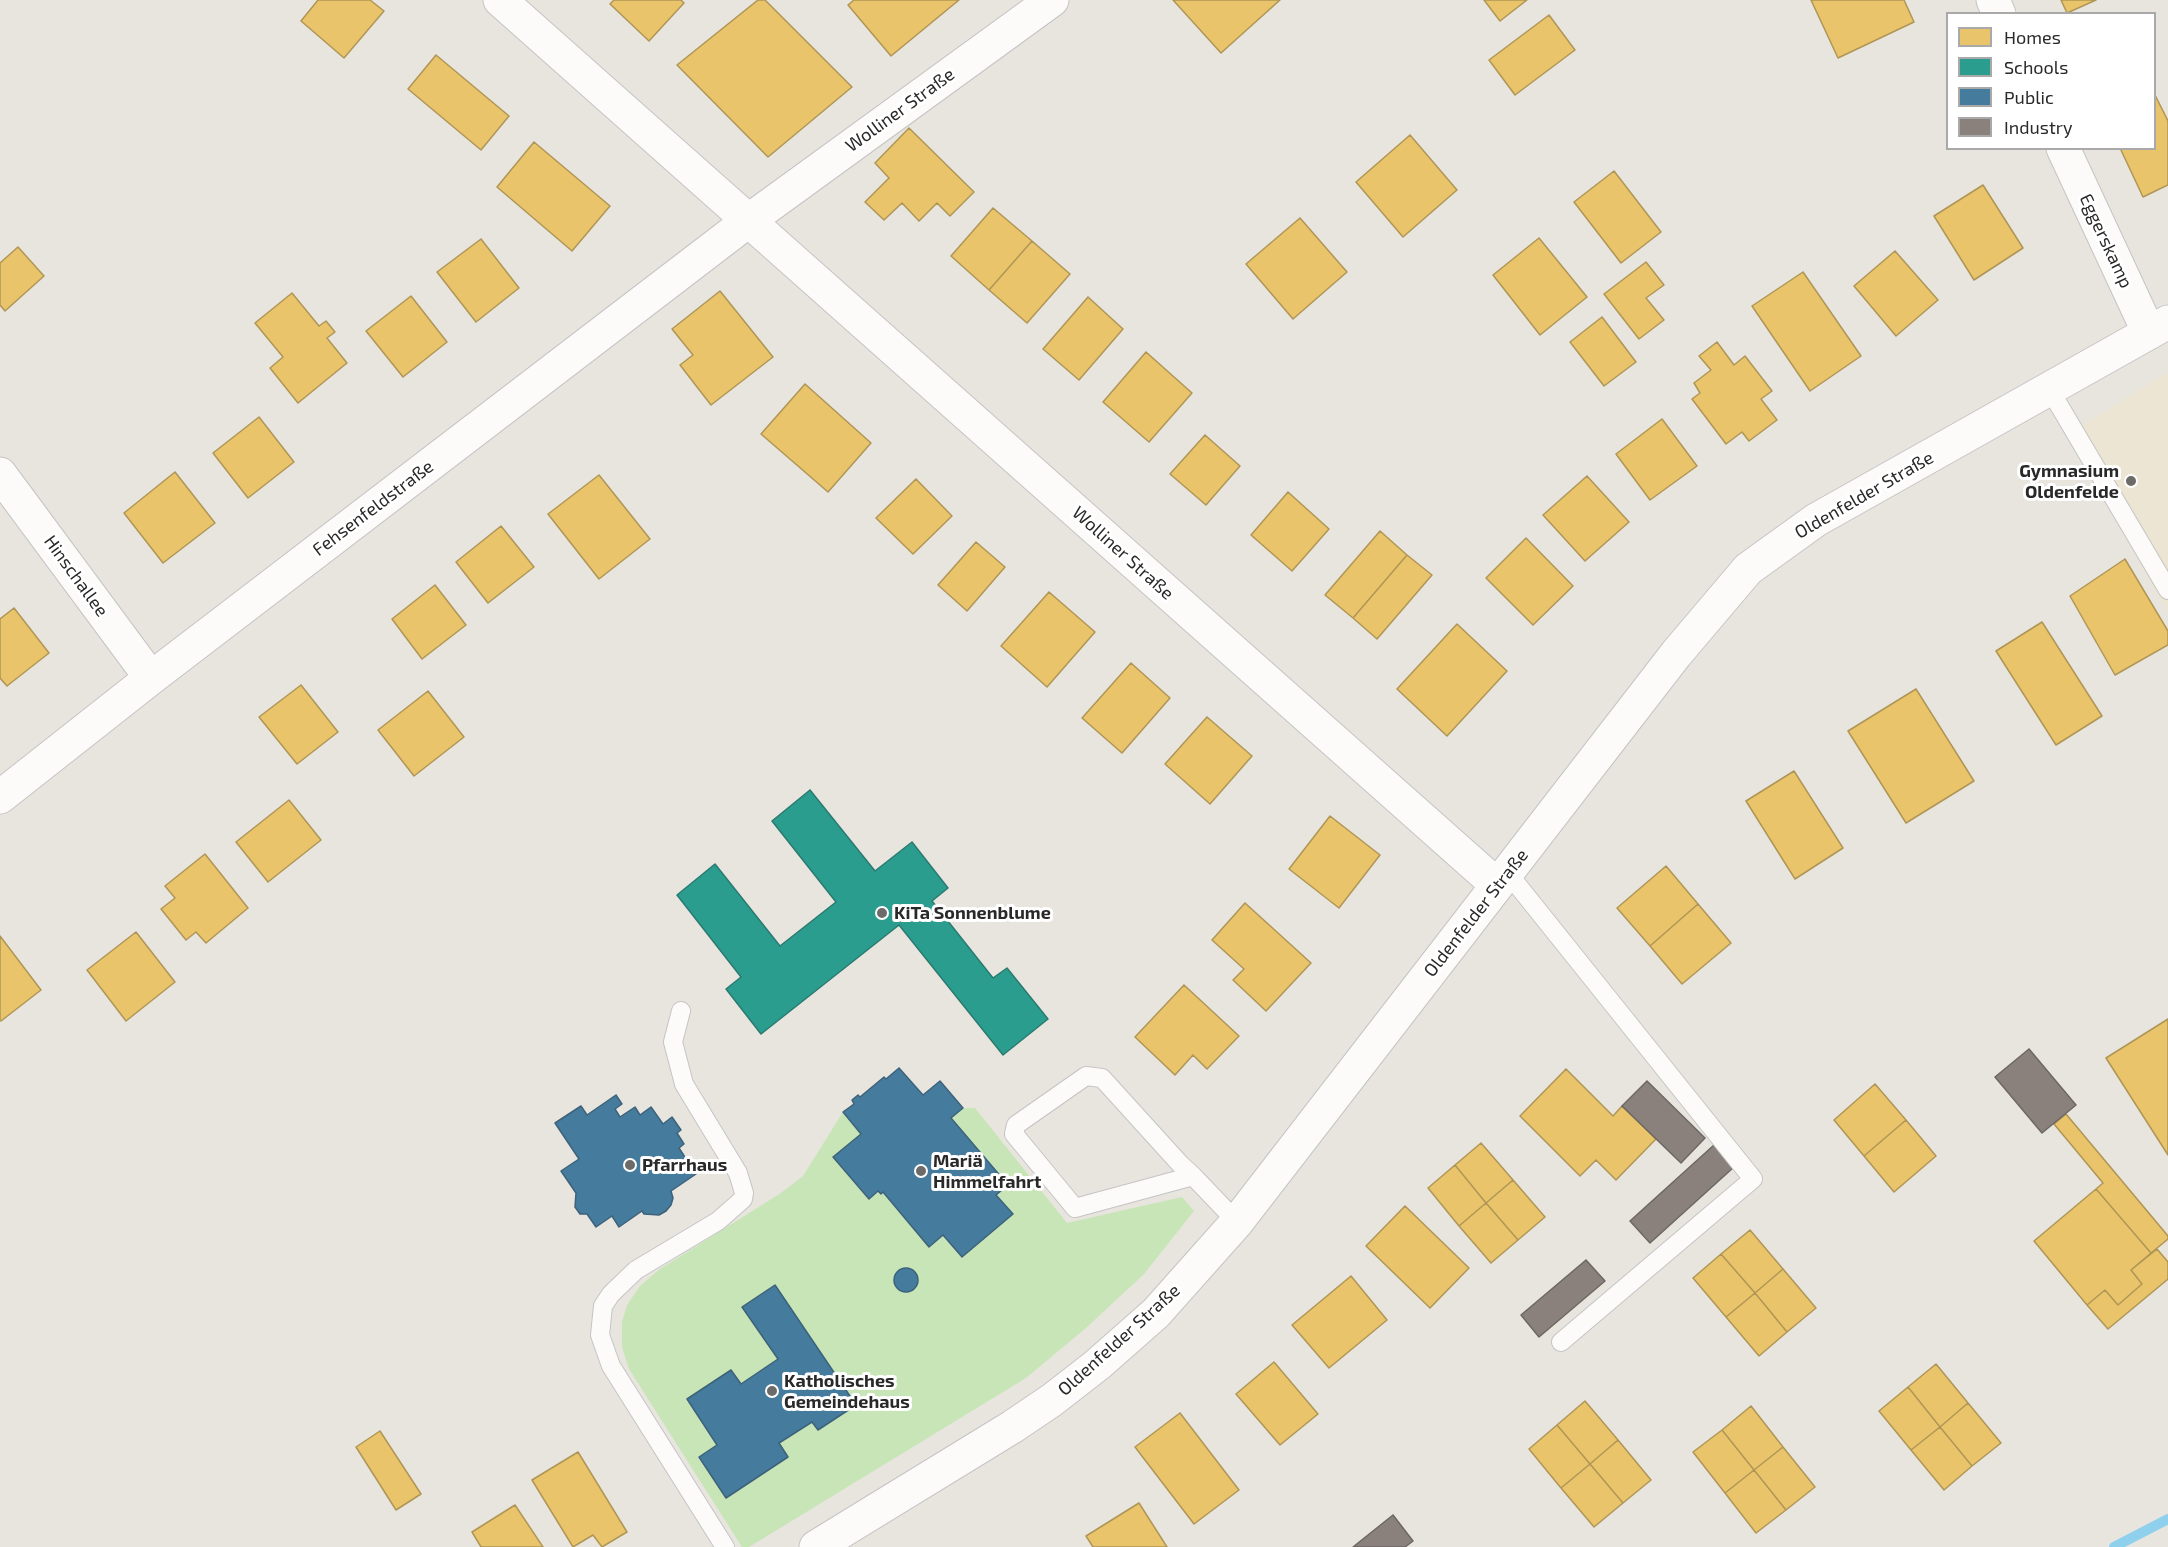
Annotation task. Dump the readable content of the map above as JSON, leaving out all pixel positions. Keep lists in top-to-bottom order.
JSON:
{
  "streets": {
    "street": [
      "Wolliner Straße",
      "Eggerskamp",
      "Oldenfelder Straße",
      "Fehsenfeldstraße",
      "Hinschallee"
    ]
  },
  "crossings": [
    ["Wolliner Straße", "Oldenfelder Straße"],
    ["Wolliner Straße", "Fehsenfeldstraße"],
    ["Eggerskamp", "Oldenfelder Straße"],
    ["Fehsenfeldstraße", "Hinschallee"]
  ],
  "places": [
    "Gymnasium Oldenfelde",
    "KiTa Sonnenblume",
    "Pfarrhaus",
    "Mariä Himmelfahrt",
    "Katholisches Gemeindehaus"
  ],
  "legend": [
    "Homes",
    "Schools",
    "Public",
    "Industry"
  ]
}
